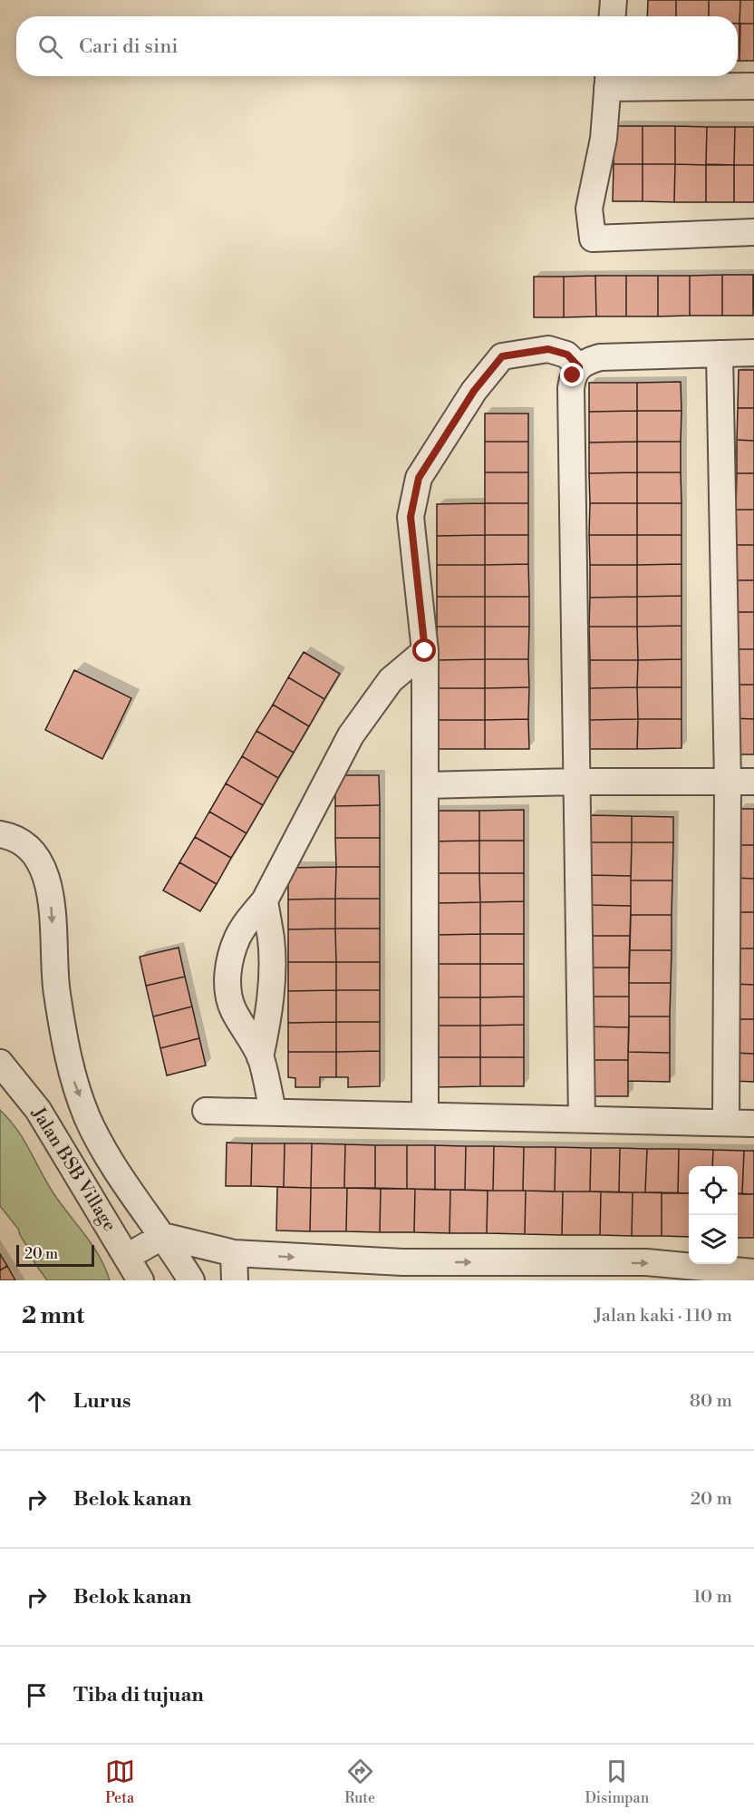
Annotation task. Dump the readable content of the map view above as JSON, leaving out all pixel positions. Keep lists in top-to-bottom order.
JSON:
{
  "streets": {
    "street": ["Jalan BSB Village"]
  },
  "scale_bar": "20 m",
  "page": {
    "search": "Cari di sini",
    "scale": "20 m",
    "heading": ["2 mnt", "Jalan kaki · 110 m"],
    "list": [
      ["Lurus", "80 m"],
      ["Belok kanan", "20 m"],
      ["Belok kanan", "10 m"],
      "Tiba di tujuan"
    ],
    "nav": ["Peta", "Rute", "Disimpan"]
  }
}
